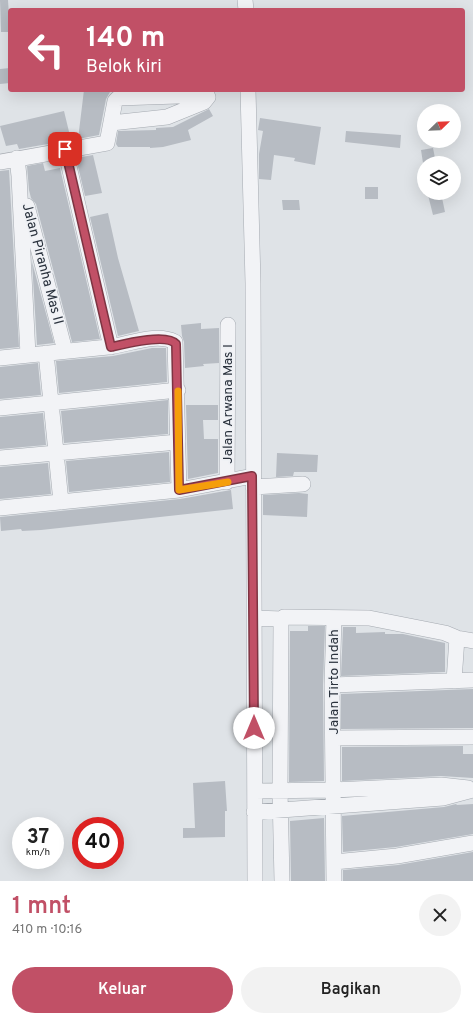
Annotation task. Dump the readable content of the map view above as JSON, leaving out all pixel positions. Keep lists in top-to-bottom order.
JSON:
{
  "streets": {
    "street": ["Jalan Piranha Mas II", "Jalan Arwana Mas I", "Jalan Tirto Indah"]
  },
  "north": "top right",
  "page": {
    "turn": ["140 m", "Belok kiri"],
    "speed": "37 km/h",
    "limit": "40",
    "heading": ["1 mnt", "410 m · 10:16"],
    "buttons": ["Keluar", "Bagikan"]
  }
}
